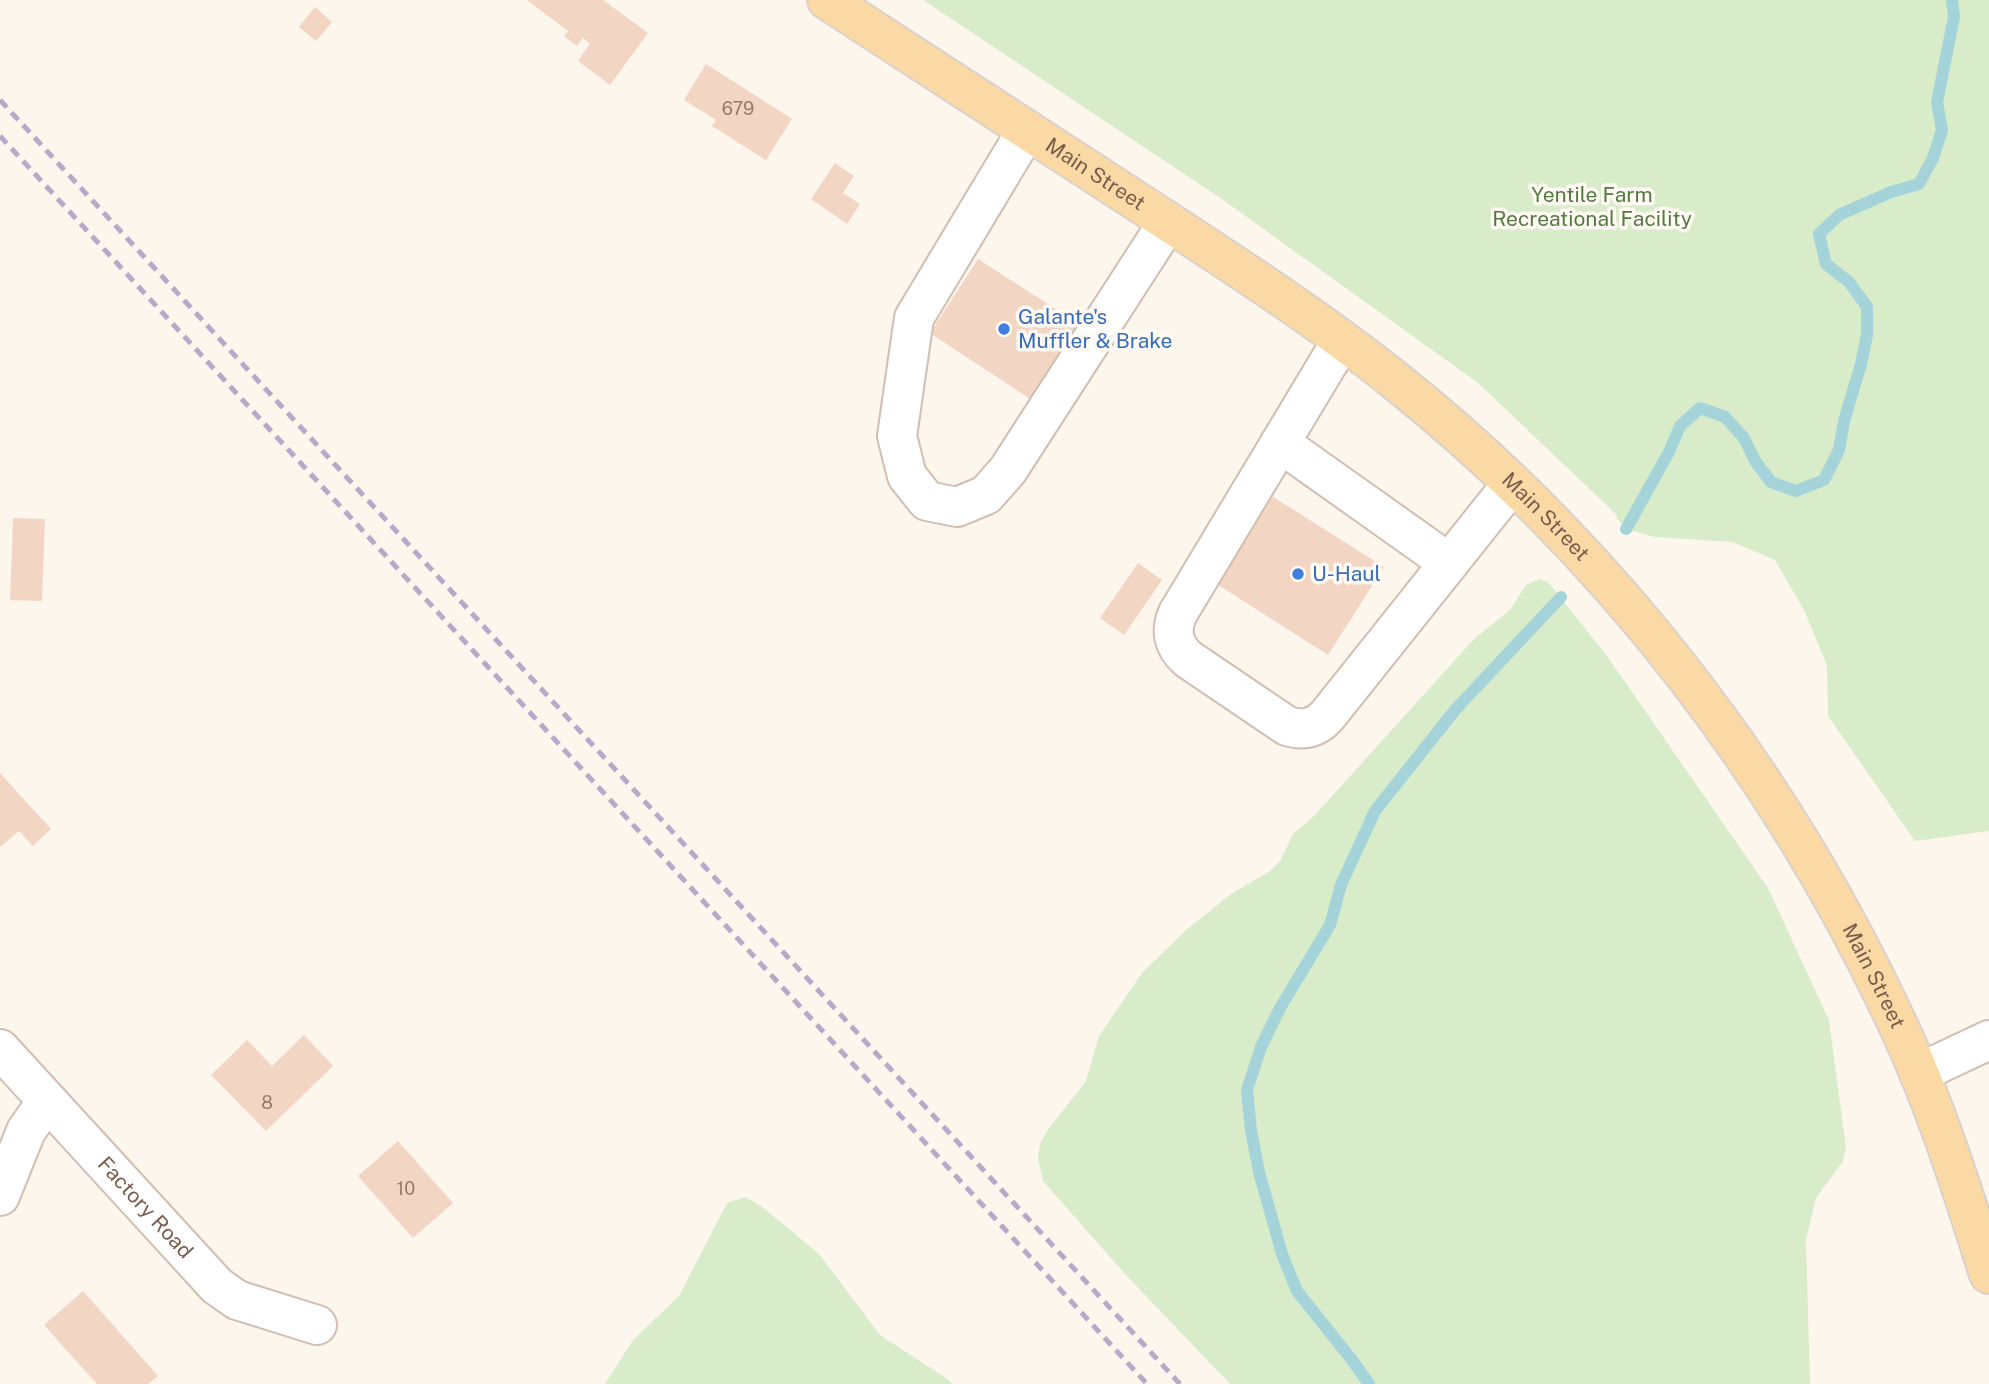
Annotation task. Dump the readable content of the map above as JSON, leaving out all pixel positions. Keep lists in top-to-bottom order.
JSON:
{
  "streets": {
    "main road": ["Main Street"],
    "street": ["Factory Road"]
  },
  "parks": ["Yentile Farm Recreational Facility"],
  "places": ["Galante's Muffler & Brake", "U-Haul"],
  "house_numbers": ["679", "8", "10"]
}
